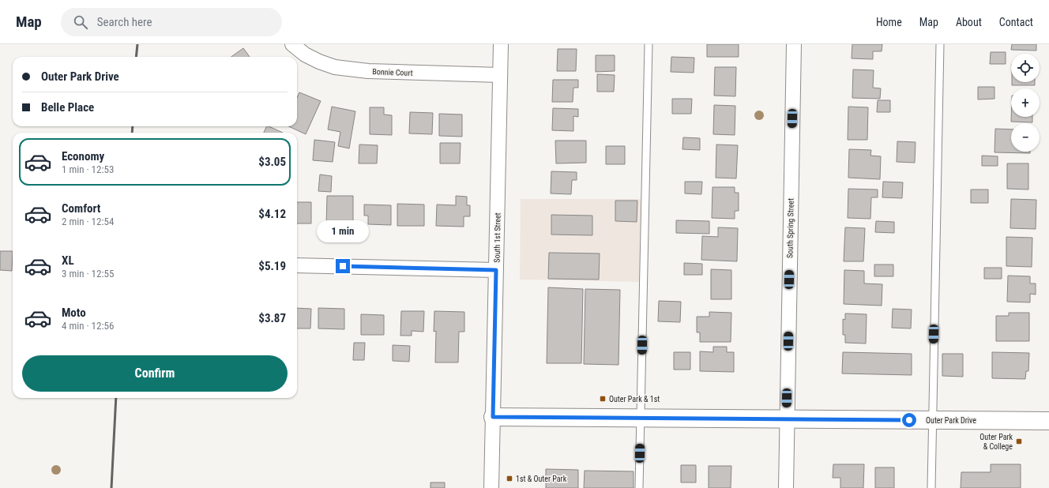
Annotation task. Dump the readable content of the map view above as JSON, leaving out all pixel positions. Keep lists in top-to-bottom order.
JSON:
{
  "streets": {
    "street": [
      "Bonnie Court",
      "South Spring Street",
      "South 1st Street",
      "Outer Park Drive"
    ]
  },
  "crossings": [
    ["Bonnie Court", "South 1st Street"],
    ["South Spring Street", "Outer Park Drive"],
    ["South 1st Street", "Outer Park Drive"]
  ],
  "places": {
    "transit": ["Outer Park & 1st", "Outer Park & College", "1st & Outer Park"]
  },
  "page": {
    "header": "Map",
    "search": "Search here",
    "nav": [
      "Home",
      "Map",
      "About",
      "Contact"
    ],
    "map_buttons": ["+", "−"],
    "banner": ["Outer Park Drive", "Belle Place"],
    "list": [
      {
        "name": "Economy",
        "note": "1 min · 12:53",
        "value": "$3.05"
      },
      {
        "name": "Comfort",
        "note": "2 min · 12:54",
        "value": "$4.12"
      },
      {
        "name": "XL",
        "note": "3 min · 12:55",
        "value": "$5.19"
      },
      {
        "name": "Moto",
        "note": "4 min · 12:56",
        "value": "$3.87"
      }
    ],
    "bubble": "1 min",
    "buttons": "Confirm"
  }
}
